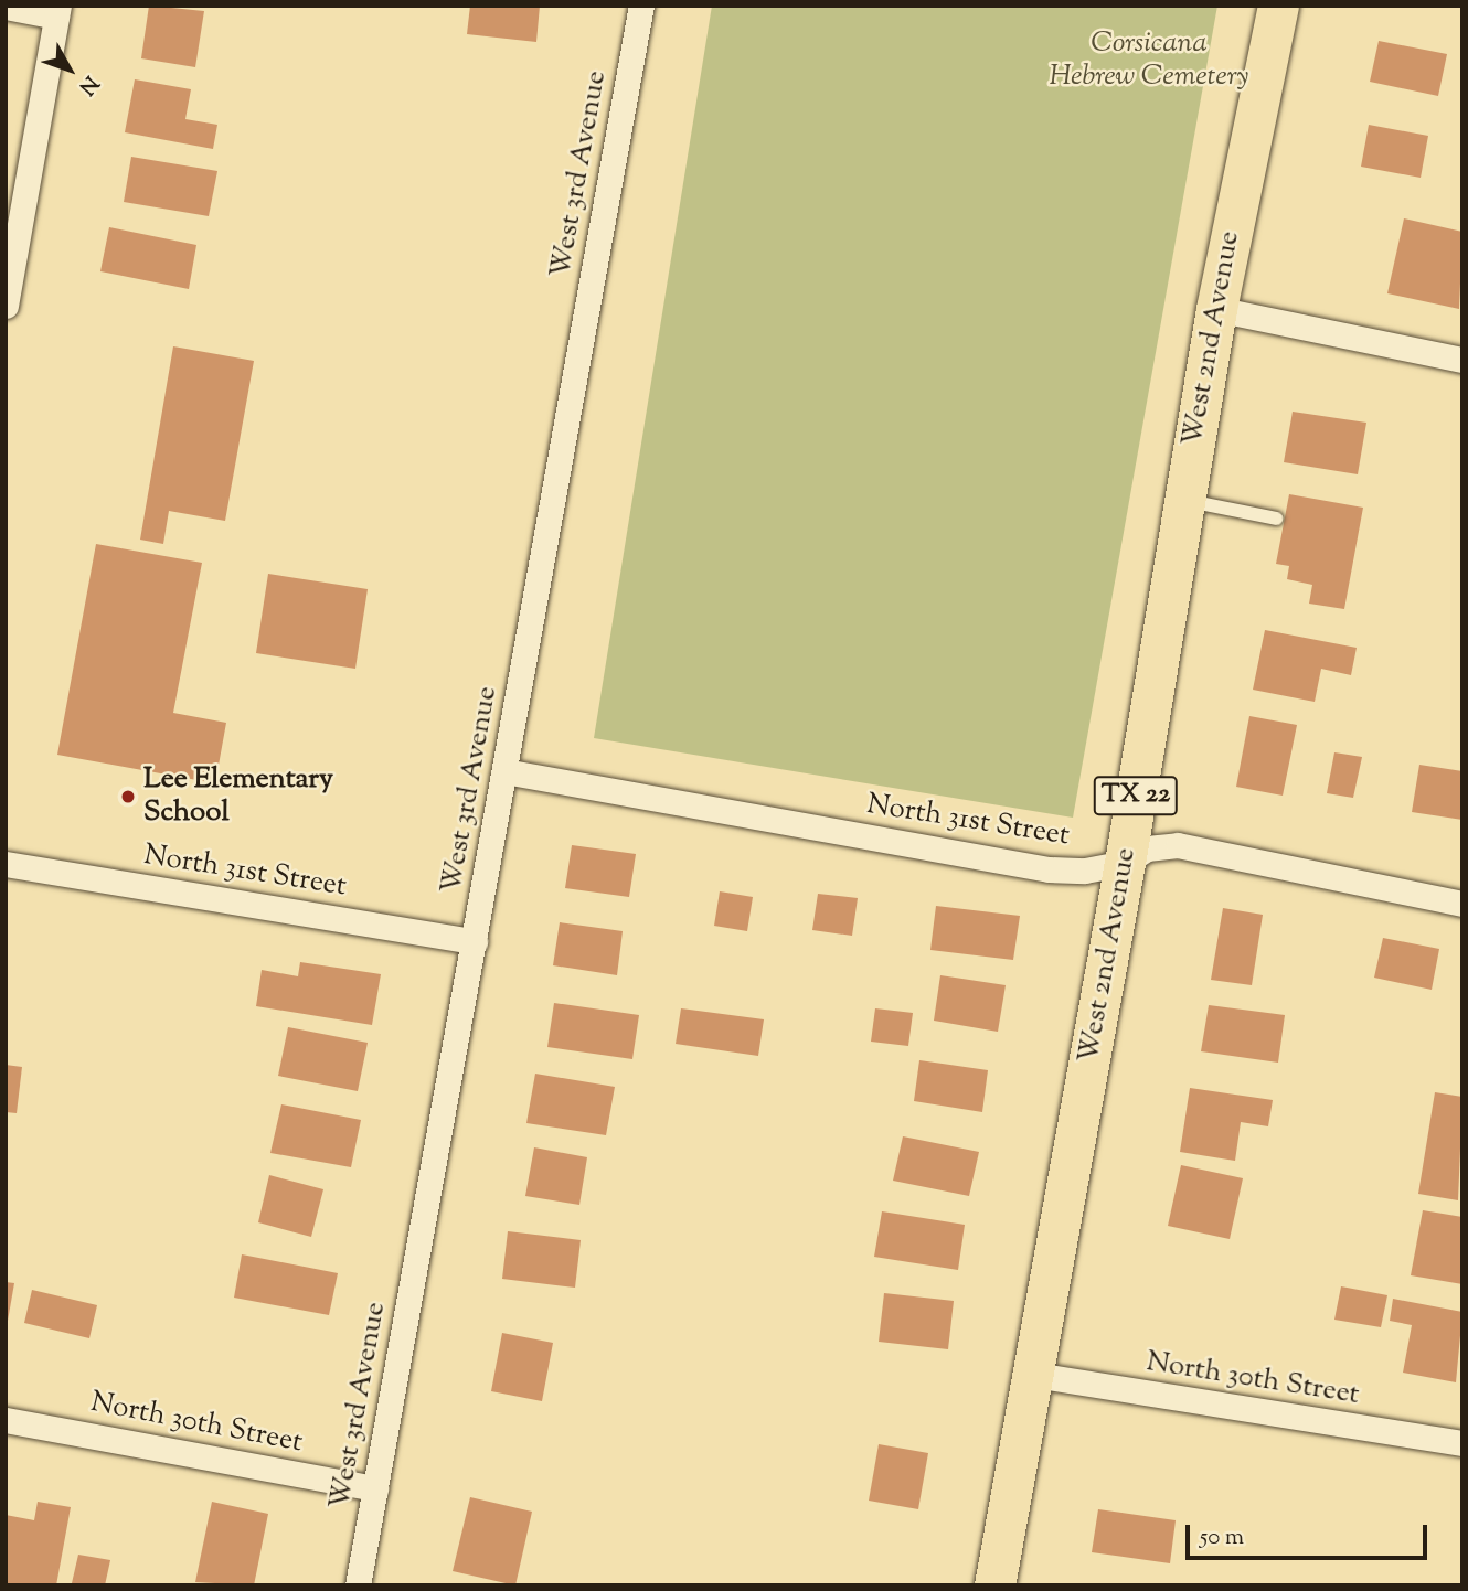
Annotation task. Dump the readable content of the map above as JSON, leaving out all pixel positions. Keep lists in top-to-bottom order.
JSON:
{
  "streets": {
    "main road": ["West 2nd Avenue", "TX 22"],
    "street": ["West 3rd Avenue", "North 31st Street", "North 30th Street"]
  },
  "crossings": [
    ["West 3rd Avenue", "North 31st Street"],
    ["West 3rd Avenue", "North 30th Street"],
    ["West 2nd Avenue", "North 31st Street"],
    ["West 2nd Avenue", "North 30th Street"]
  ],
  "parks": ["Corsicana Hebrew Cemetery"],
  "places": ["Lee Elementary School"],
  "scale_bar": "50 m",
  "north": "bottom right"
}
